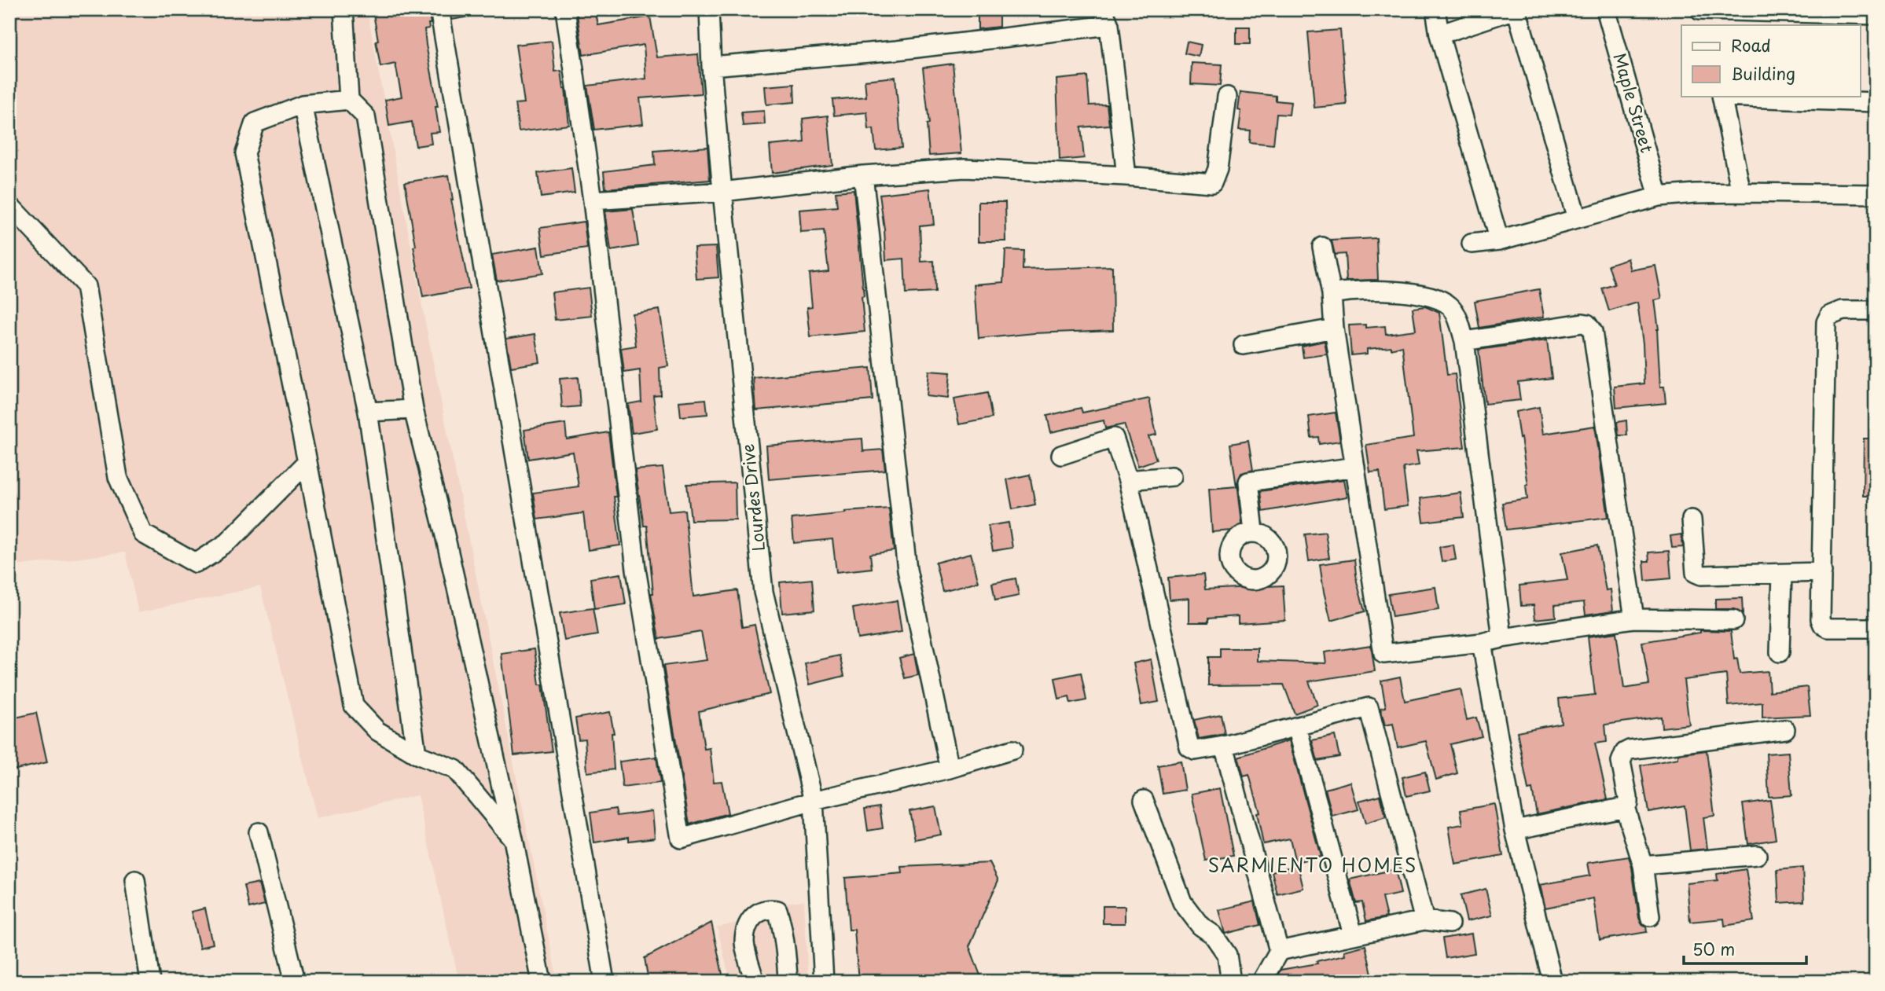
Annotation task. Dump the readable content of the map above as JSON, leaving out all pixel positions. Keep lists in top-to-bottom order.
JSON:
{
  "streets": {
    "street": ["Maple Street", "Lourdes Drive"]
  },
  "districts": ["SARMIENTO HOMES"],
  "legend": ["Road", "Building"],
  "scale_bar": "50 m"
}
